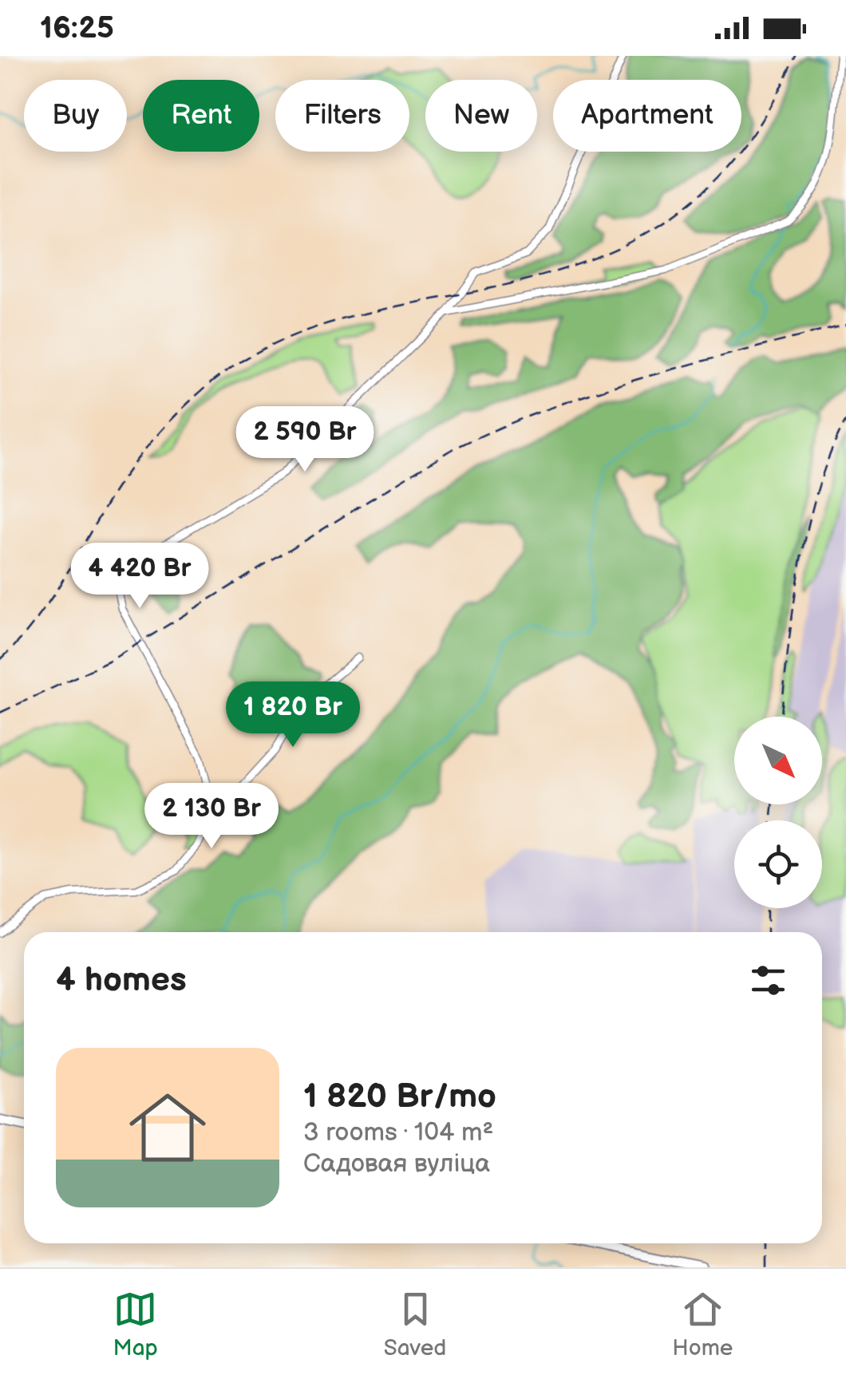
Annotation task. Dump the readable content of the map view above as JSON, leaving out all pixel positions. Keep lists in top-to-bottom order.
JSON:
{
  "north": "bottom right",
  "page": {
    "status": "16:25",
    "chip": [
      "Buy",
      "Rent",
      "Filters",
      "New",
      "Apartment"
    ],
    "price": [
      "2 590 Br",
      "4 420 Br",
      "1 820 Br",
      "2 130 Br"
    ],
    "heading": "4 homes",
    "list": [
      {
        "name": "1 820 Br/mo",
        "note": "3 rooms · 104 m² · Садовая вуліца"
      }
    ],
    "tabs": ["Map", "Saved", "Home"]
  }
}
